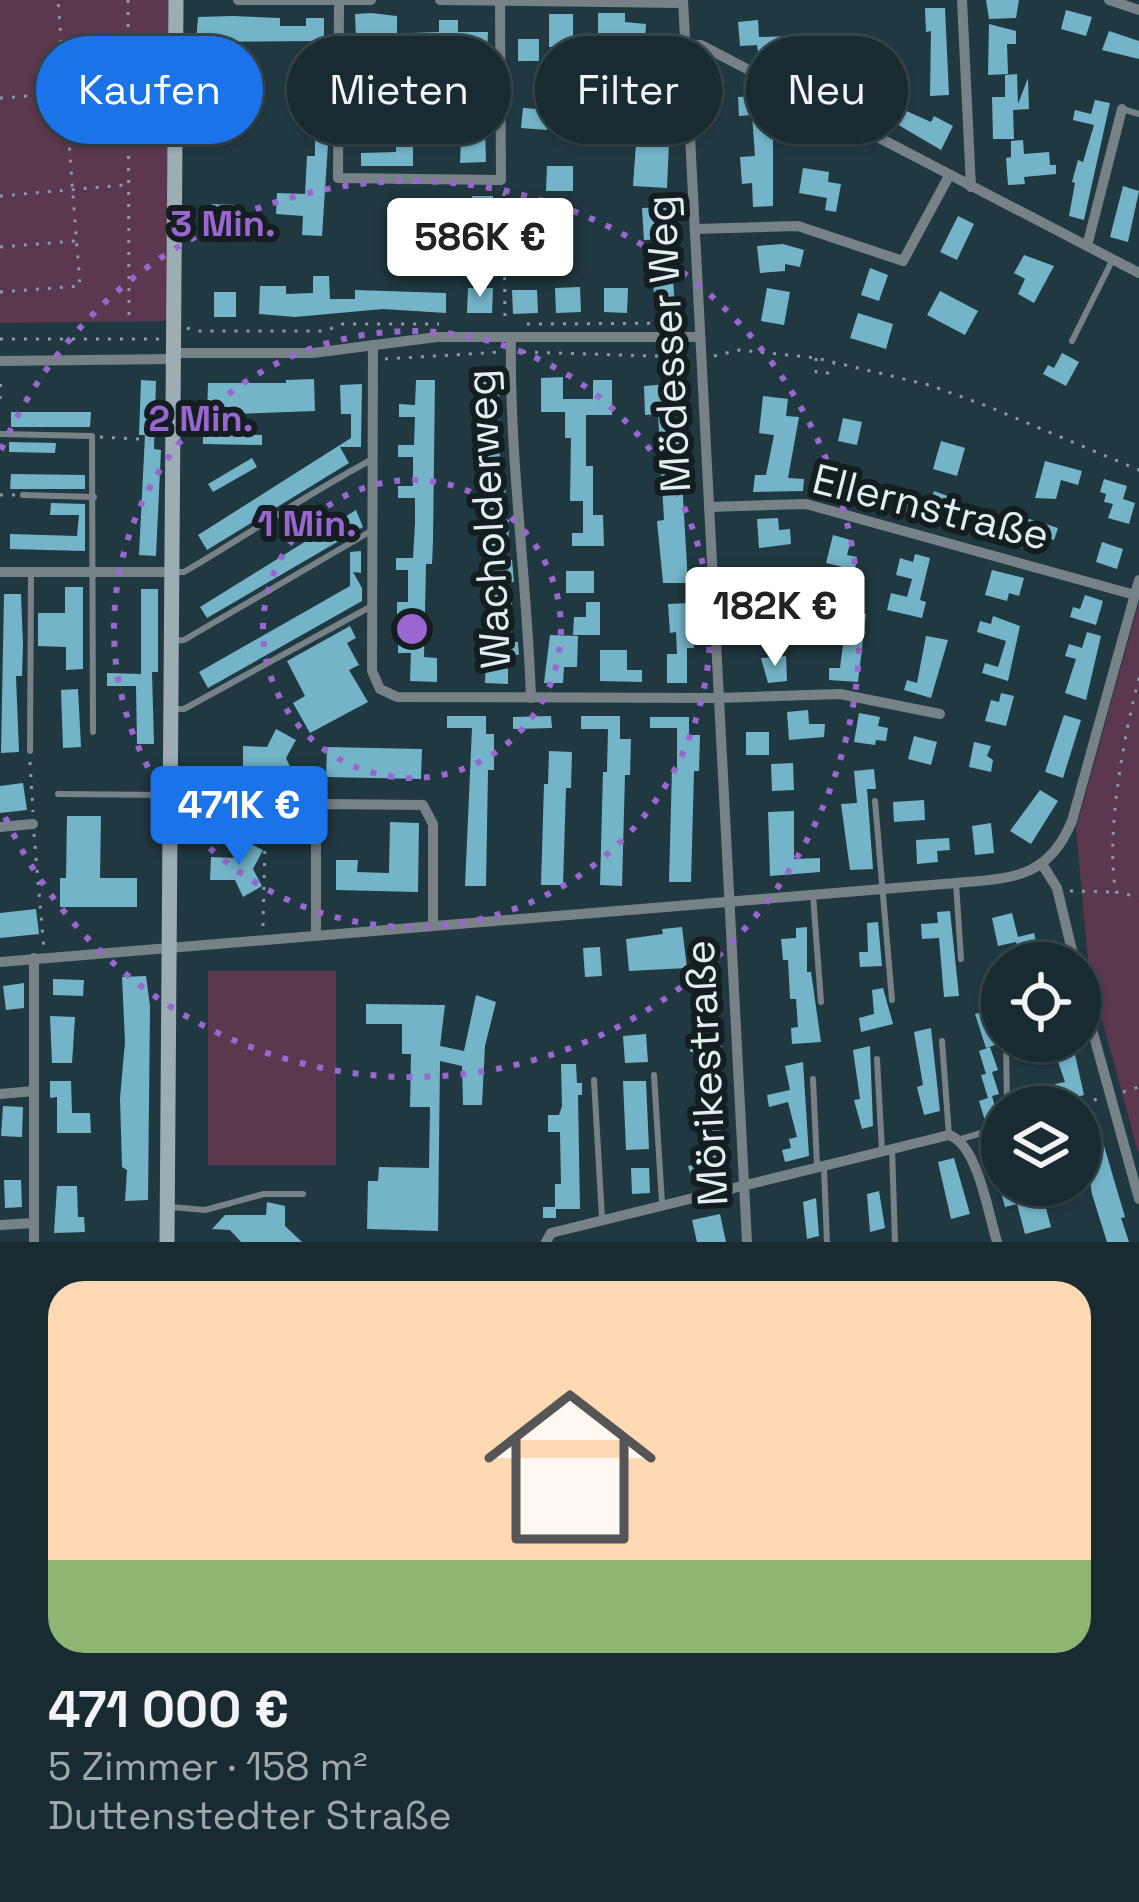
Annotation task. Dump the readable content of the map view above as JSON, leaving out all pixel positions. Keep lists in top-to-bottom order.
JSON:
{
  "streets": {
    "street": [
      "Mödesser Weg",
      "Ellernstraße",
      "Wacholderweg",
      "Mörikestraße"
    ]
  },
  "crossings": [
    ["Mödesser Weg", "Ellernstraße"],
    ["Mödesser Weg", "Mörikestraße"]
  ],
  "page": {
    "chip": [
      "Kaufen",
      "Mieten",
      "Filter",
      "Neu"
    ],
    "price": ["586K €", "182K €", "471K €"],
    "list": [
      {
        "name": "471 000 €",
        "note": "5 Zimmer · 158 m² · Duttenstedter Straße"
      }
    ]
  },
  "rings": ["3 Min.", "2 Min.", "1 Min."]
}
